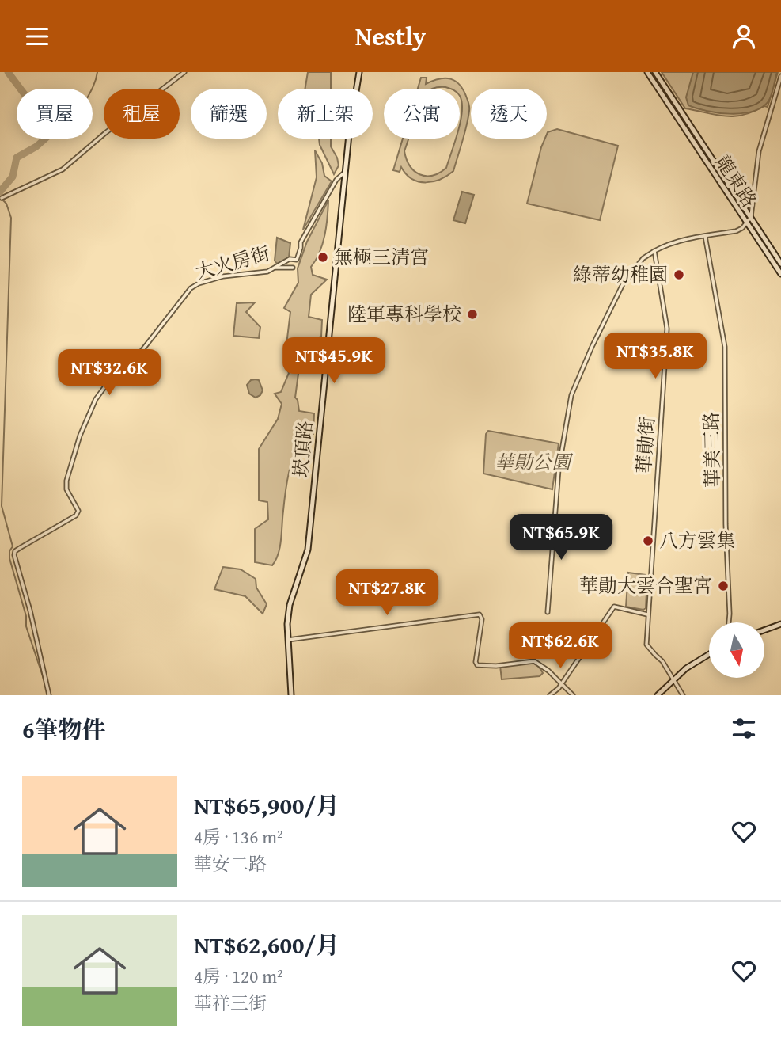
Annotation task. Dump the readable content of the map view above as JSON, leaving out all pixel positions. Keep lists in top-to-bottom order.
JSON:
{
  "streets": {
    "street": [
      "龍東路",
      "大火房街",
      "華勛街",
      "崁頂路",
      "華美三路"
    ]
  },
  "crossings": [
    ["大火房街", "崁頂路"]
  ],
  "parks": ["華勛公園"],
  "places": [
    "無極三清宮",
    "綠蒂幼稚園",
    "陸軍專科學校",
    "八方雲集",
    "華勛大雲合聖宮"
  ],
  "north": "bottom",
  "page": {
    "header": "Nestly",
    "chip": [
      "買屋",
      "租屋",
      "篩選",
      "新上架",
      "公寓",
      "透天"
    ],
    "price": [
      "NT$35.8K",
      "NT$45.9K",
      "NT$32.6K",
      "NT$65.9K",
      "NT$27.8K",
      "NT$62.6K"
    ],
    "heading": "6筆物件",
    "list": [
      {
        "name": "NT$65,900/月",
        "note": "4房 · 136 m² · 華安二路"
      },
      {
        "name": "NT$62,600/月",
        "note": "4房 · 120 m² · 華祥三街"
      }
    ]
  }
}
